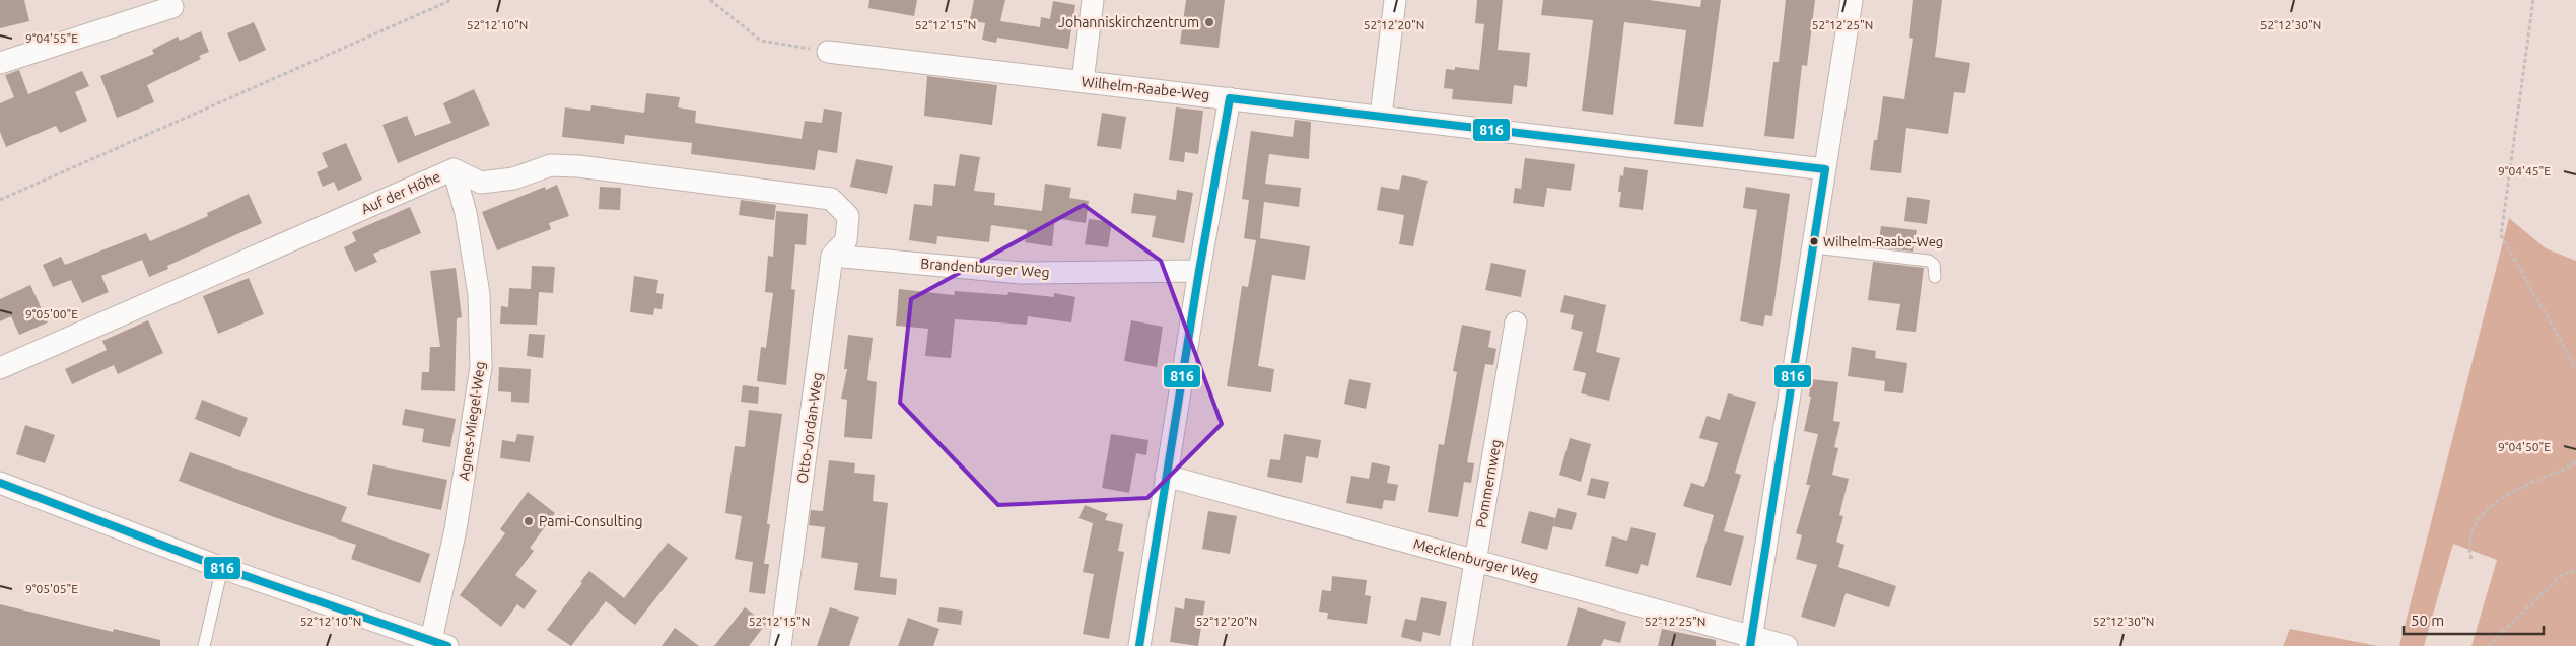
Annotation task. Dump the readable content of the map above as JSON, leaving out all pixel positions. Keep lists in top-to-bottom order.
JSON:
{
  "streets": {
    "street": [
      "Wilhelm-Raabe-Weg",
      "Auf der Höhe",
      "Brandenburger Weg",
      "Agnes-Miegel-Weg",
      "Otto-Jordan-Weg",
      "Pommernweg",
      "Mecklenburger Weg"
    ]
  },
  "crossings": [
    ["Auf der Höhe", "Agnes-Miegel-Weg"],
    ["Auf der Höhe", "Otto-Jordan-Weg"],
    ["Brandenburger Weg", "Otto-Jordan-Weg"],
    ["Pommernweg", "Mecklenburger Weg"]
  ],
  "places": ["Johanniskirchzentrum", "Wilhelm-Raabe-Weg", "Pami-Consulting"],
  "lines": ["transit line 816"],
  "scale_bar": "50 m",
  "coordinates": [
    "52°12'10\"N",
    "52°12'15\"N",
    "52°12'20\"N",
    "52°12'25\"N",
    "52°12'30\"N",
    "9°04'55\"E",
    "9°04'45\"E",
    "9°05'00\"E",
    "9°04'50\"E",
    "9°05'05\"E"
  ]
}
